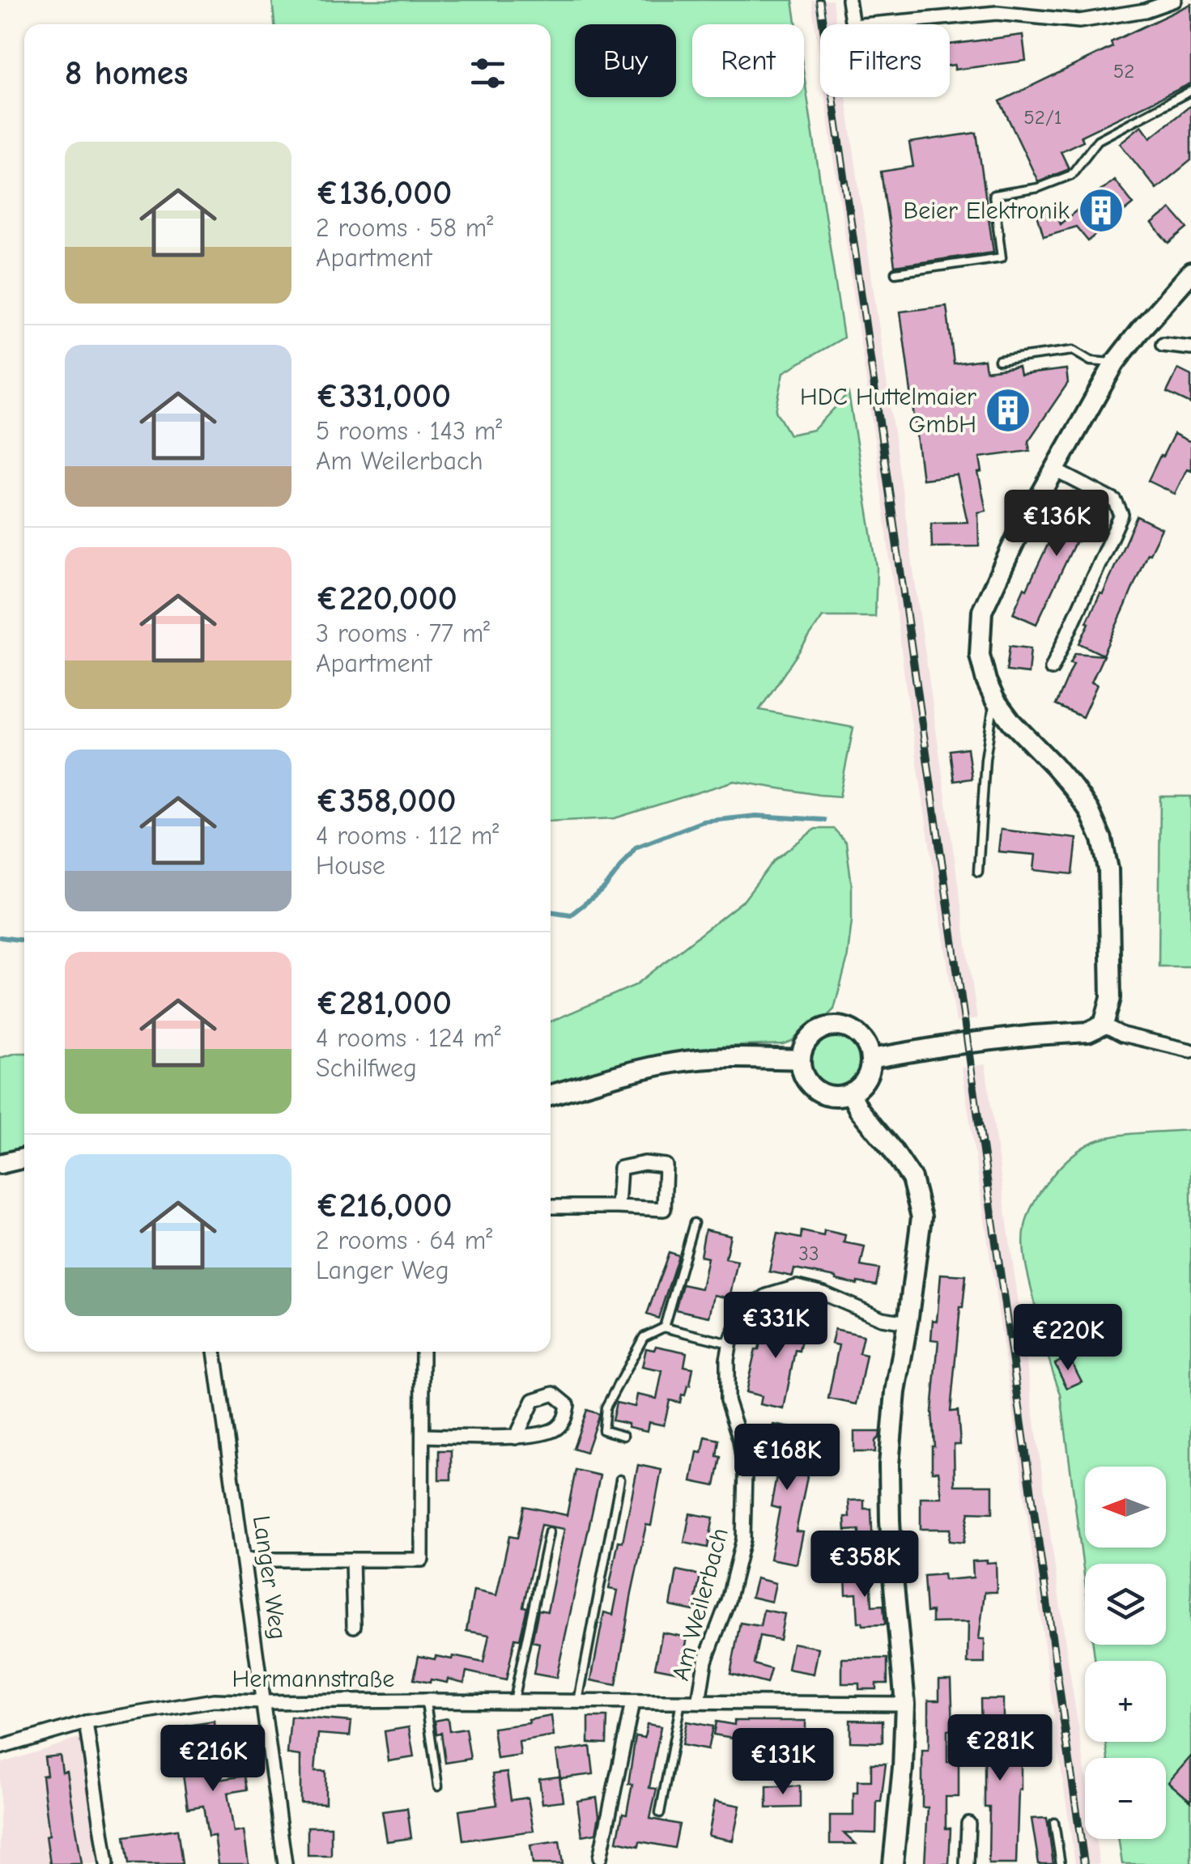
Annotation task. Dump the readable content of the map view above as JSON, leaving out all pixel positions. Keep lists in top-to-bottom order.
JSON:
{
  "streets": {
    "street": ["Langer Weg", "Am Weilerbach", "Hermannstraße"]
  },
  "crossings": [
    ["Langer Weg", "Hermannstraße"],
    ["Am Weilerbach", "Hermannstraße"]
  ],
  "places": {
    "building": ["Beier Elektronik", "HDC Huttelmaier GmbH"]
  },
  "house_numbers": ["52", "52/1", "33"],
  "north": "left",
  "page": {
    "chip": ["Buy", "Rent", "Filters"],
    "heading": "8 homes",
    "list": [
      {
        "name": "€136,000",
        "note": "2 rooms · 58 m² · Apartment"
      },
      {
        "name": "€331,000",
        "note": "5 rooms · 143 m² · Am Weilerbach"
      },
      {
        "name": "€220,000",
        "note": "3 rooms · 77 m² · Apartment"
      },
      {
        "name": "€358,000",
        "note": "4 rooms · 112 m² · House"
      },
      {
        "name": "€281,000",
        "note": "4 rooms · 124 m² · Schilfweg"
      },
      {
        "name": "€216,000",
        "note": "2 rooms · 64 m² · Langer Weg"
      }
    ],
    "price": [
      "€136K",
      "€331K",
      "€220K",
      "€168K",
      "€358K",
      "€281K",
      "€216K",
      "€131K"
    ],
    "map_buttons": ["+", "−"]
  }
}
